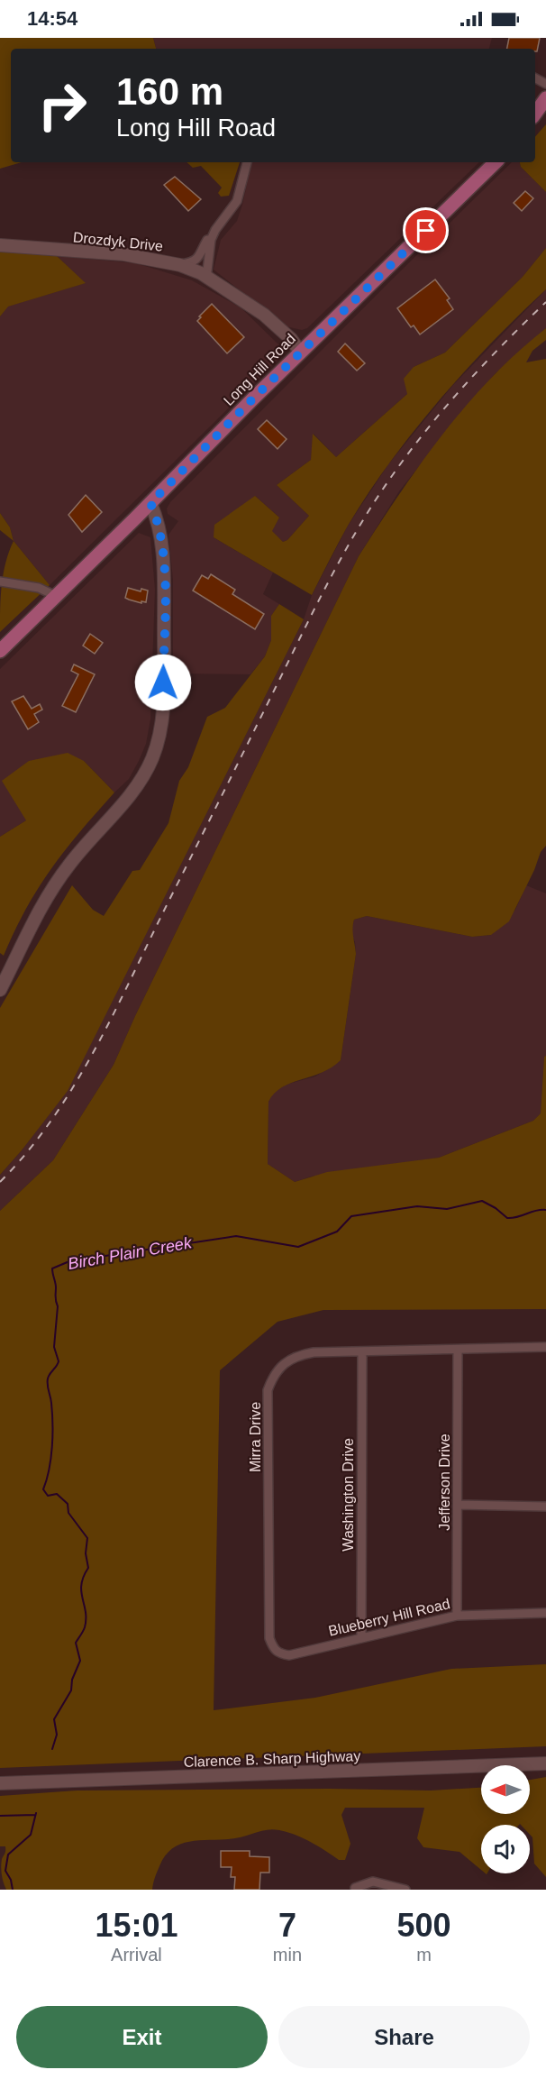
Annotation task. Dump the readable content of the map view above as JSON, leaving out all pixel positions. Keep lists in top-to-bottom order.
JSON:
{
  "streets": {
    "main road": ["Long Hill Road"],
    "street": [
      "Drozdyk Drive",
      "Mirra Drive",
      "Jefferson Drive",
      "Washington Drive",
      "Blueberry Hill Road",
      "Clarence B. Sharp Highway"
    ]
  },
  "crossings": [
    ["Drozdyk Drive", "Long Hill Road"],
    ["Mirra Drive", "Jefferson Drive"],
    ["Mirra Drive", "Washington Drive"],
    ["Mirra Drive", "Blueberry Hill Road"],
    ["Jefferson Drive", "Blueberry Hill Road"],
    ["Washington Drive", "Blueberry Hill Road"]
  ],
  "water": ["Birch Plain Creek"],
  "north": "left",
  "page": {
    "status": "14:54",
    "turn": ["160 m", "Long Hill Road"],
    "eta": [
      "15:01",
      "Arrival",
      "7",
      "min",
      "500",
      "m"
    ],
    "buttons": ["Exit", "Share"]
  }
}
